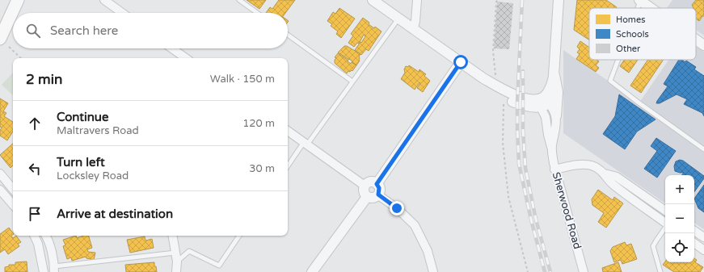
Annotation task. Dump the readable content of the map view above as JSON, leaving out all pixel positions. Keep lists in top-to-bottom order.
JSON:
{
  "streets": {
    "street": ["Sherwood Road"]
  },
  "legend": ["Homes", "Schools", "Other"],
  "page": {
    "search": "Search here",
    "heading": ["2 min", "Walk · 150 m"],
    "list": [
      ["Continue", "Maltravers Road", "120 m"],
      ["Turn left", "Locksley Road", "30 m"],
      "Arrive at destination"
    ],
    "map_buttons": ["+", "−"]
  }
}
